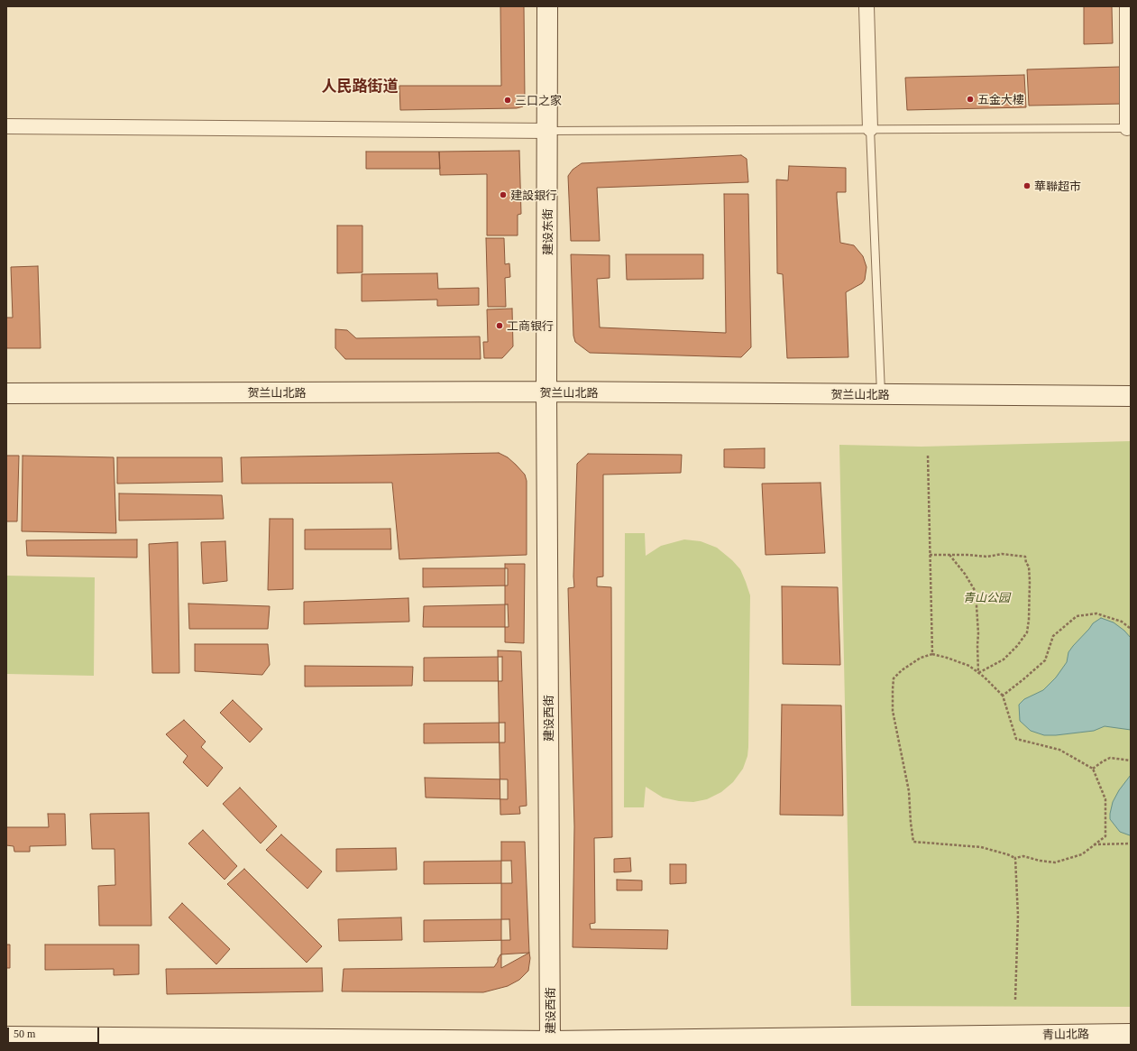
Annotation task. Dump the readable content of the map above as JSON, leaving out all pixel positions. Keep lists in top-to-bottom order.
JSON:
{
  "streets": {
    "main road": [
      "建设东街",
      "贺兰山北路",
      "建设西街",
      "青山北路"
    ]
  },
  "crossings": [
    ["建设东街", "贺兰山北路"],
    ["建设东街", "建设西街"],
    ["贺兰山北路", "建设西街"],
    ["建设西街", "青山北路"]
  ],
  "districts": ["人民路街道"],
  "parks": ["青山公园"],
  "places": [
    "五金大樓",
    "三口之家",
    "華聯超市",
    "建設銀行",
    "工商银行"
  ],
  "scale_bar": "50 m"
}
